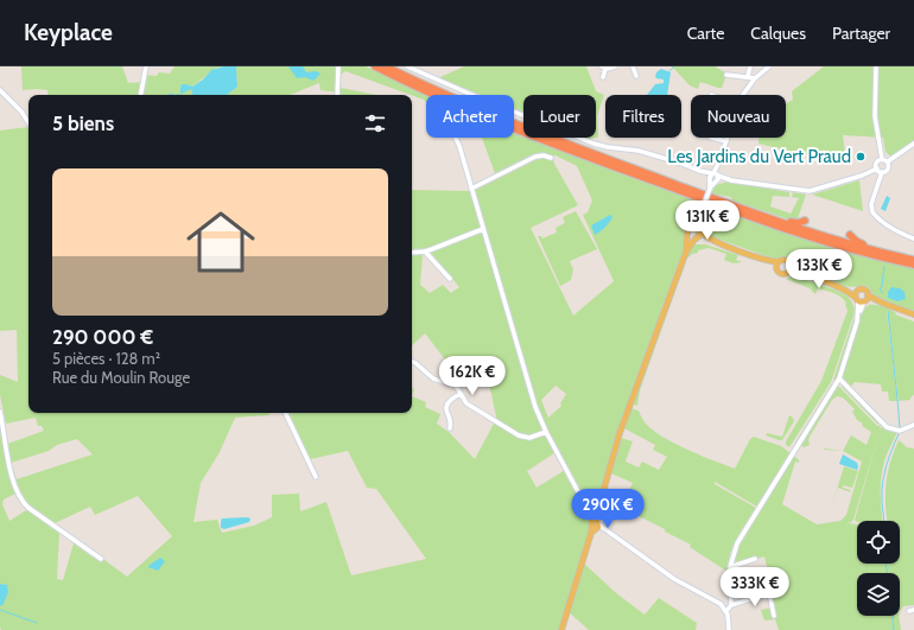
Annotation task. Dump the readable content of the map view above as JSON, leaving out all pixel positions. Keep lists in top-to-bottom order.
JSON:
{
  "places": ["Les Jardins du Vert Praud"],
  "page": {
    "header": "Keyplace",
    "nav": ["Carte", "Calques", "Partager"],
    "chip": [
      "Acheter",
      "Louer",
      "Filtres",
      "Nouveau"
    ],
    "heading": "5 biens",
    "list": [
      {
        "name": "290 000 €",
        "note": "5 pièces · 128 m² · Rue du Moulin Rouge"
      }
    ],
    "price": [
      "131K €",
      "133K €",
      "162K €",
      "290K €",
      "333K €"
    ]
  }
}
